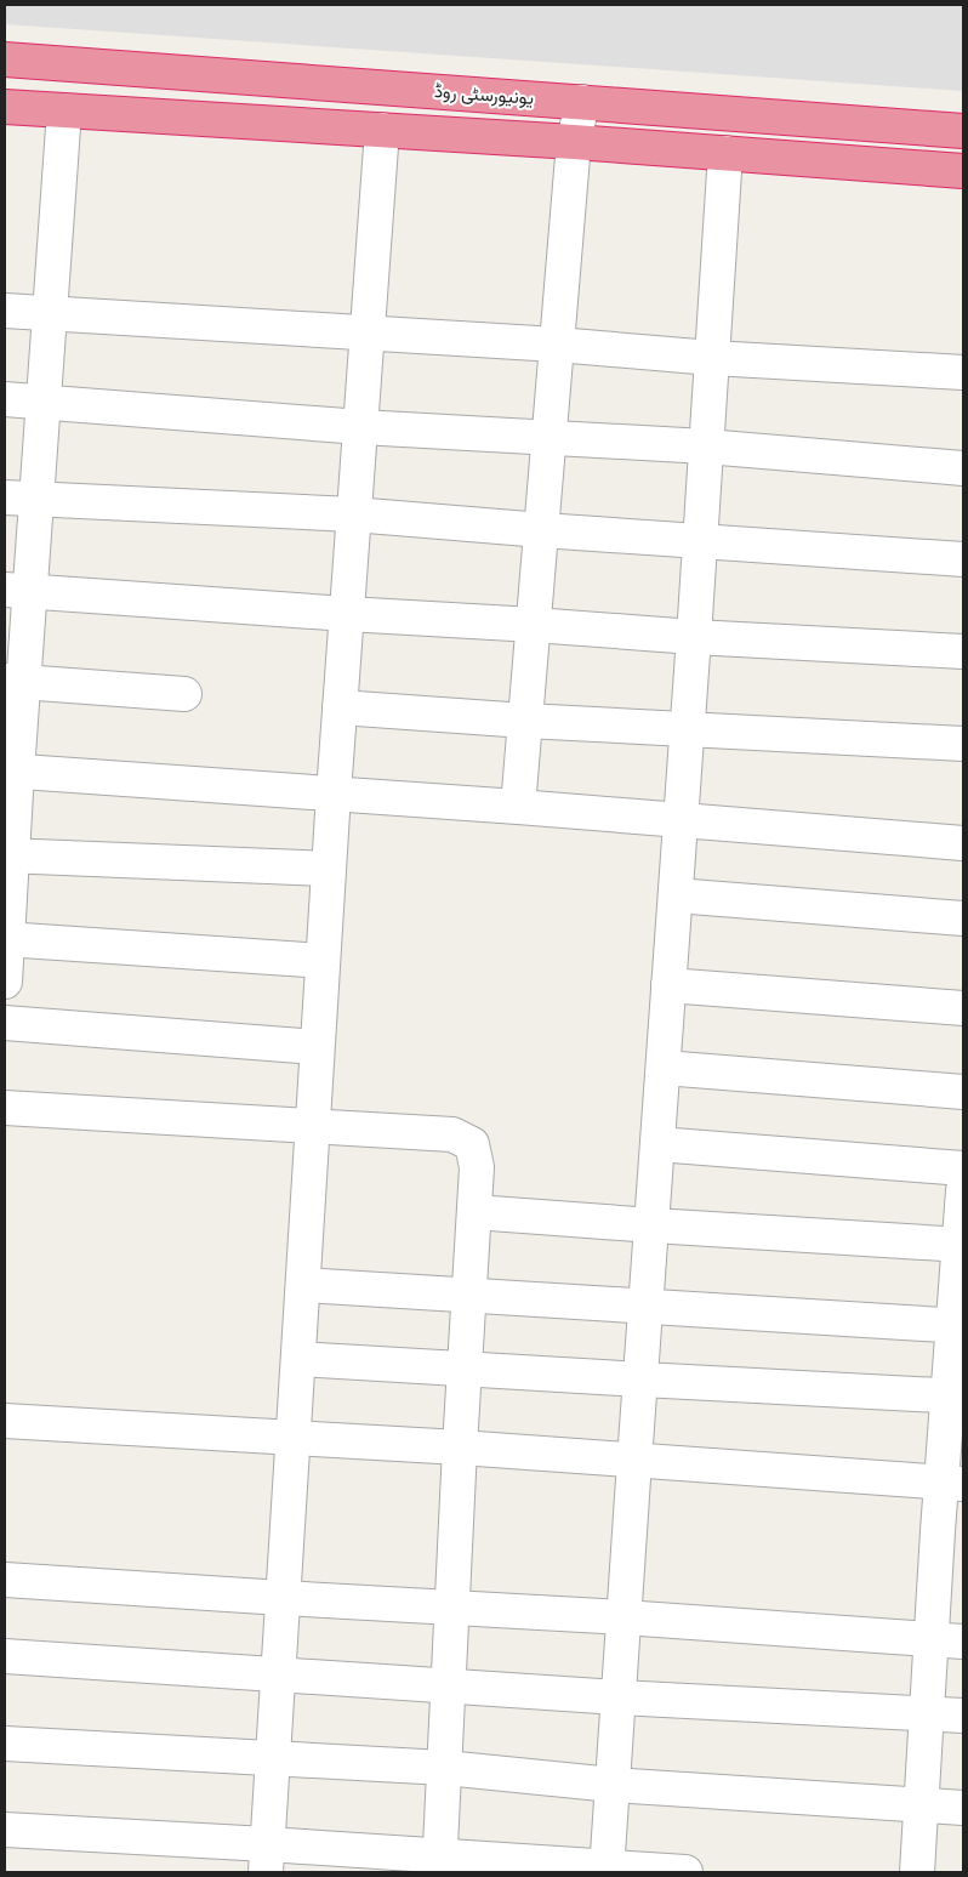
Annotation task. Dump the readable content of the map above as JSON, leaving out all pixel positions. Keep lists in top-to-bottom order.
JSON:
{
  "streets": {
    "highway": ["یونیورسٹی روڈ"]
  }
}
